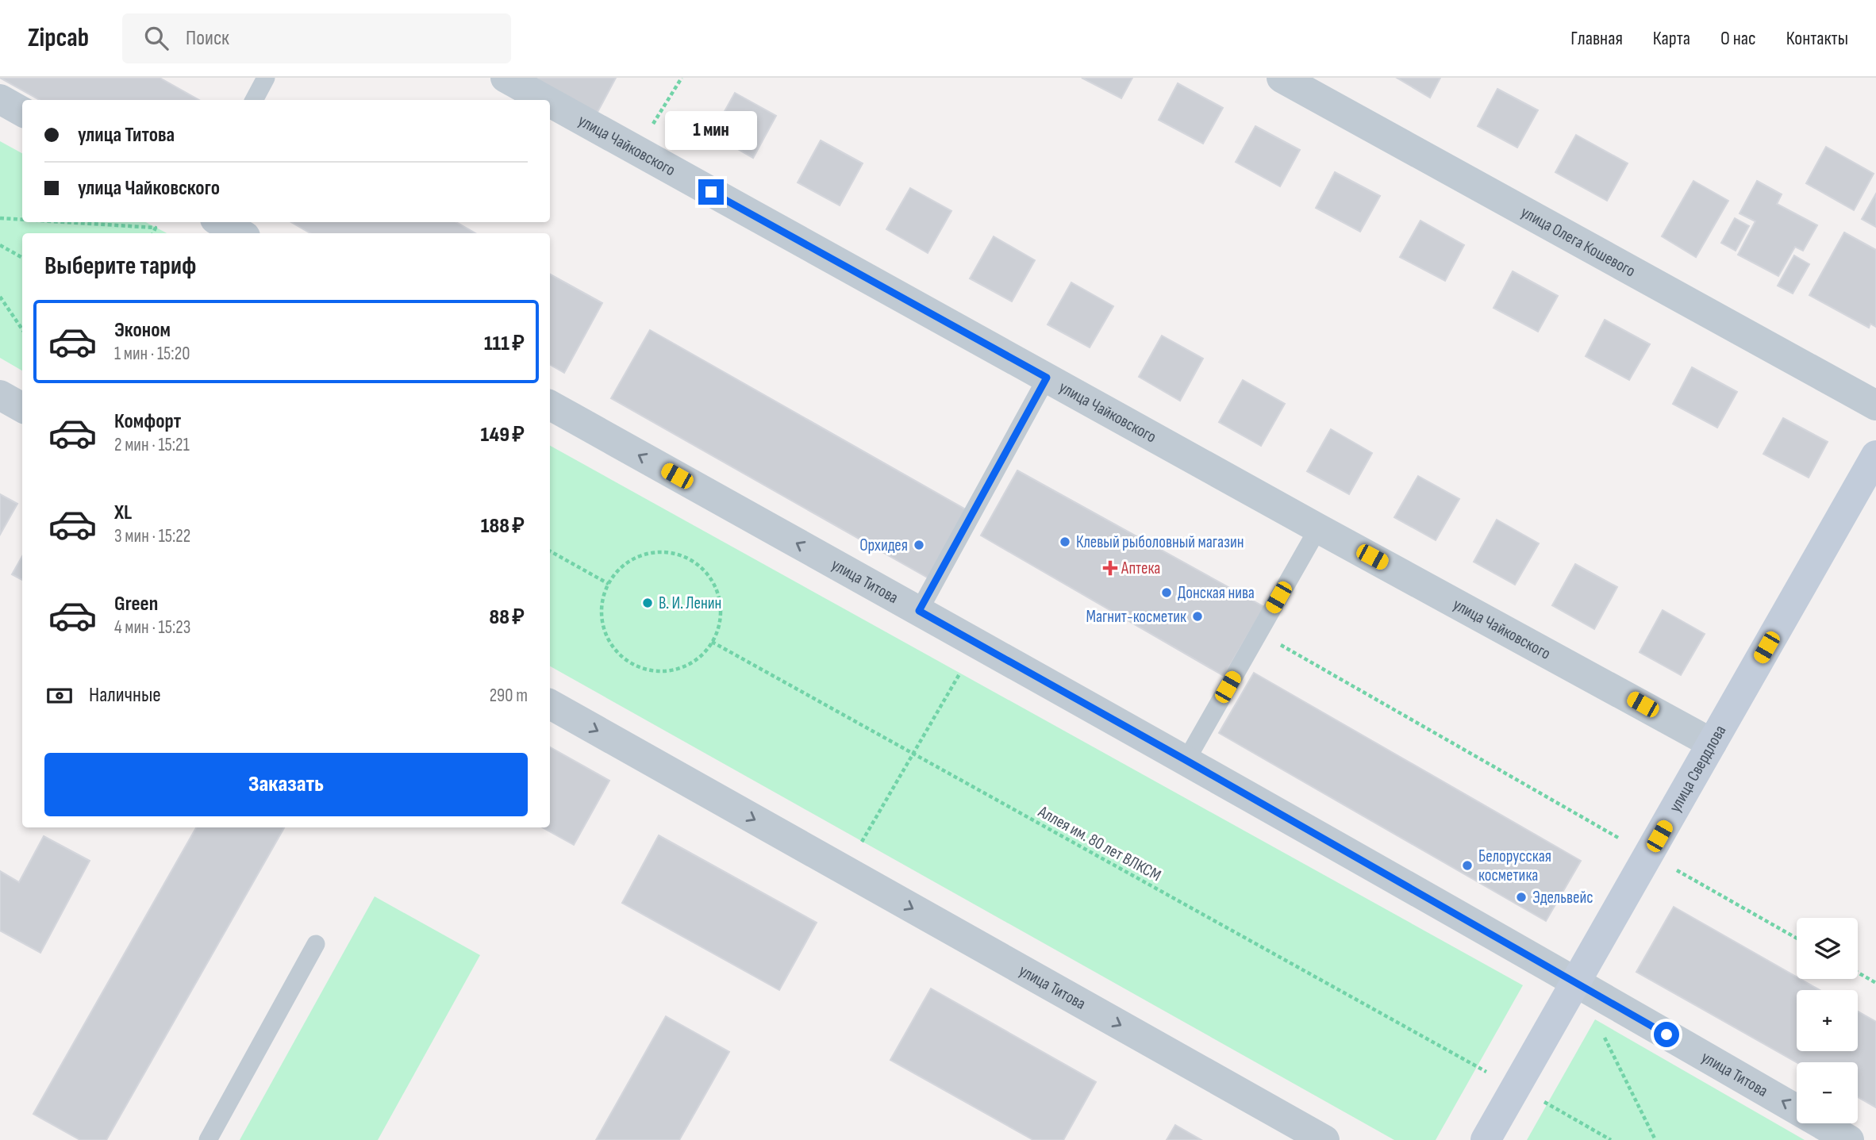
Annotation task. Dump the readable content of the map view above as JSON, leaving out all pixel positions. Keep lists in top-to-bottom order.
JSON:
{
  "streets": {
    "main road": ["улица Свердлова"],
    "street": ["улица Чайковского", "улица Олега Кошевого", "улица Титова"],
    "path": ["Аллея им. 80 лет ВЛКСМ"]
  },
  "crossings": [
    ["улица Чайковского", "улица Свердлова"],
    ["улица Титова", "улица Свердлова"]
  ],
  "places": {
    "other": [
      "Клевый рыболовный магазин",
      "Орхидея",
      "Донская нива",
      "В. И. Ленин",
      "Магнит-косметик",
      "Белорусская косметика",
      "Эдельвейс"
    ],
    "health": ["Аптека"]
  },
  "page": {
    "header": "Zipcab",
    "search": "Поиск",
    "nav": [
      "Главная",
      "Карта",
      "О нас",
      "Контакты"
    ],
    "banner": ["улица Титова", "улица Чайковского"],
    "bubble": "1 мин",
    "heading": "Выберите тариф",
    "list": [
      {
        "name": "Эконом",
        "note": "1 мин · 15:20",
        "value": "111 ₽"
      },
      {
        "name": "Комфорт",
        "note": "2 мин · 15:21",
        "value": "149 ₽"
      },
      {
        "name": "XL",
        "note": "3 мин · 15:22",
        "value": "188 ₽"
      },
      {
        "name": "Green",
        "note": "4 мин · 15:23",
        "value": "88 ₽"
      }
    ],
    "pay": ["Наличные", "290 m"],
    "buttons": "Заказать",
    "map_buttons": ["+", "−"]
  }
}
